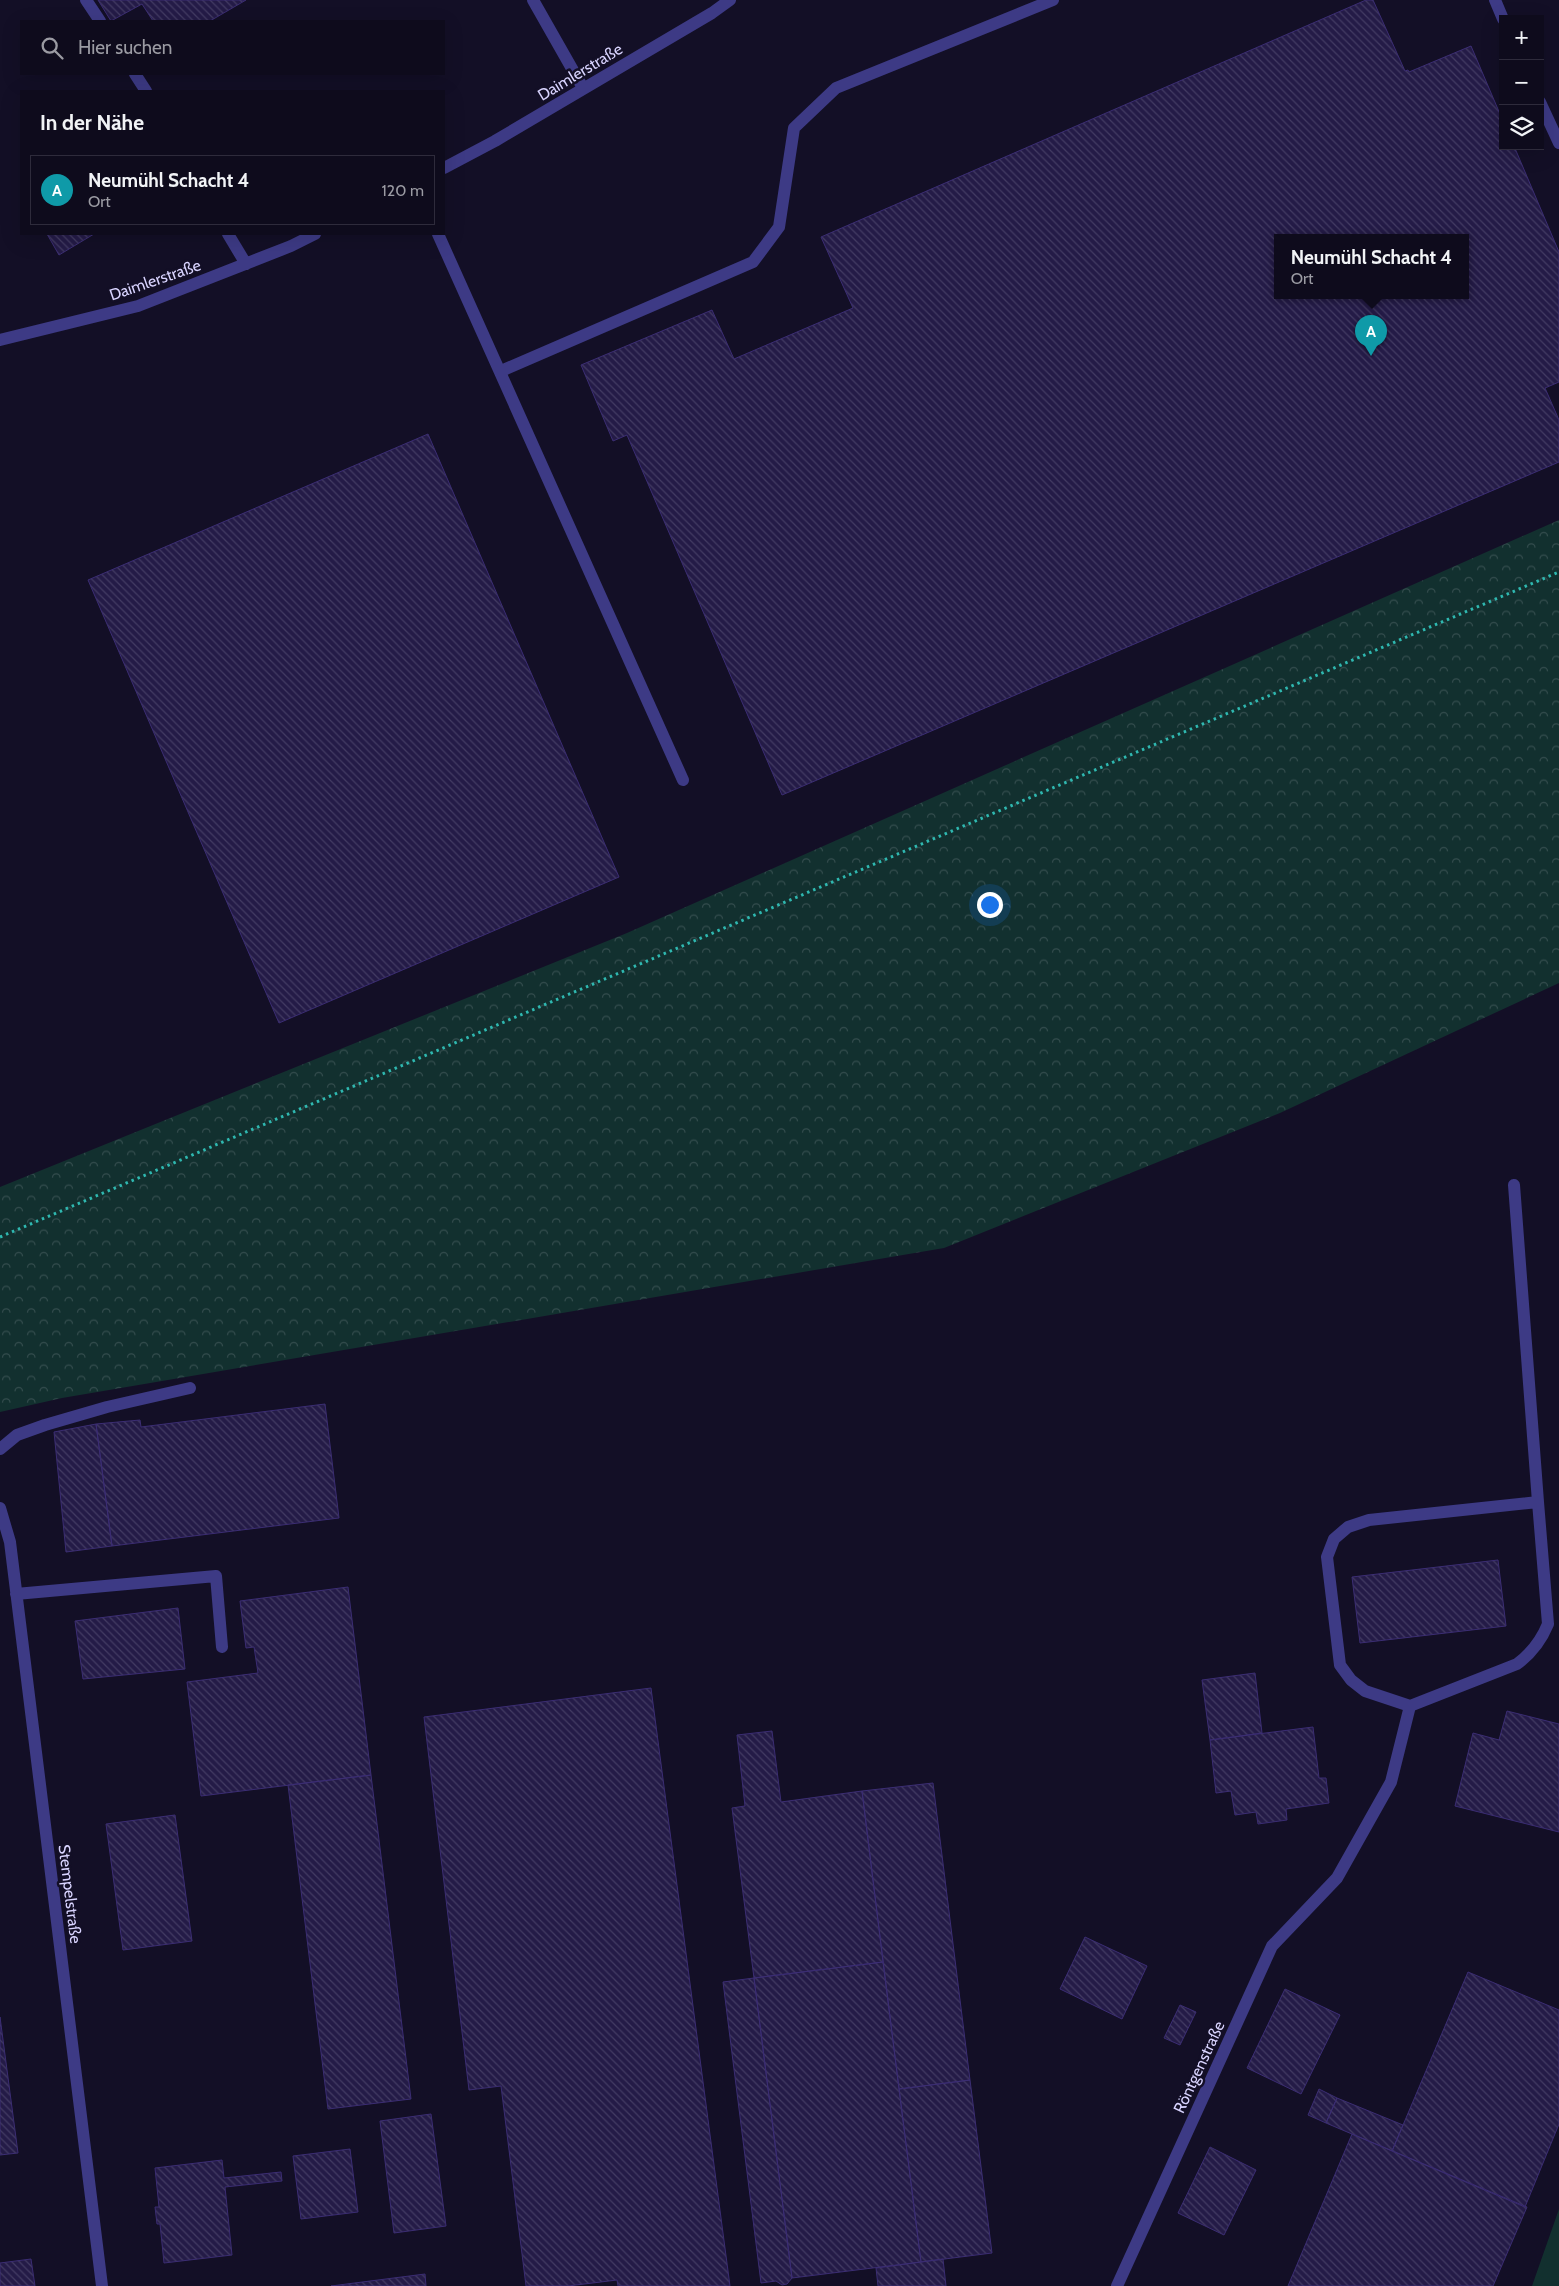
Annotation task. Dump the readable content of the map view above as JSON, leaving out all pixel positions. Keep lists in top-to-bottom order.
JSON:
{
  "streets": {
    "street": ["Daimlerstraße", "Stempelstraße", "Röntgenstraße"]
  },
  "page": {
    "map_buttons": ["+", "−"],
    "search": "Hier suchen",
    "heading": "In der Nähe",
    "list": [
      {
        "mark": "A",
        "name": "Neumühl Schacht 4",
        "note": "Ort",
        "value": "120 m"
      }
    ],
    "popup": ["Neumühl Schacht 4", "Ort"],
    "pins": "A"
  }
}
